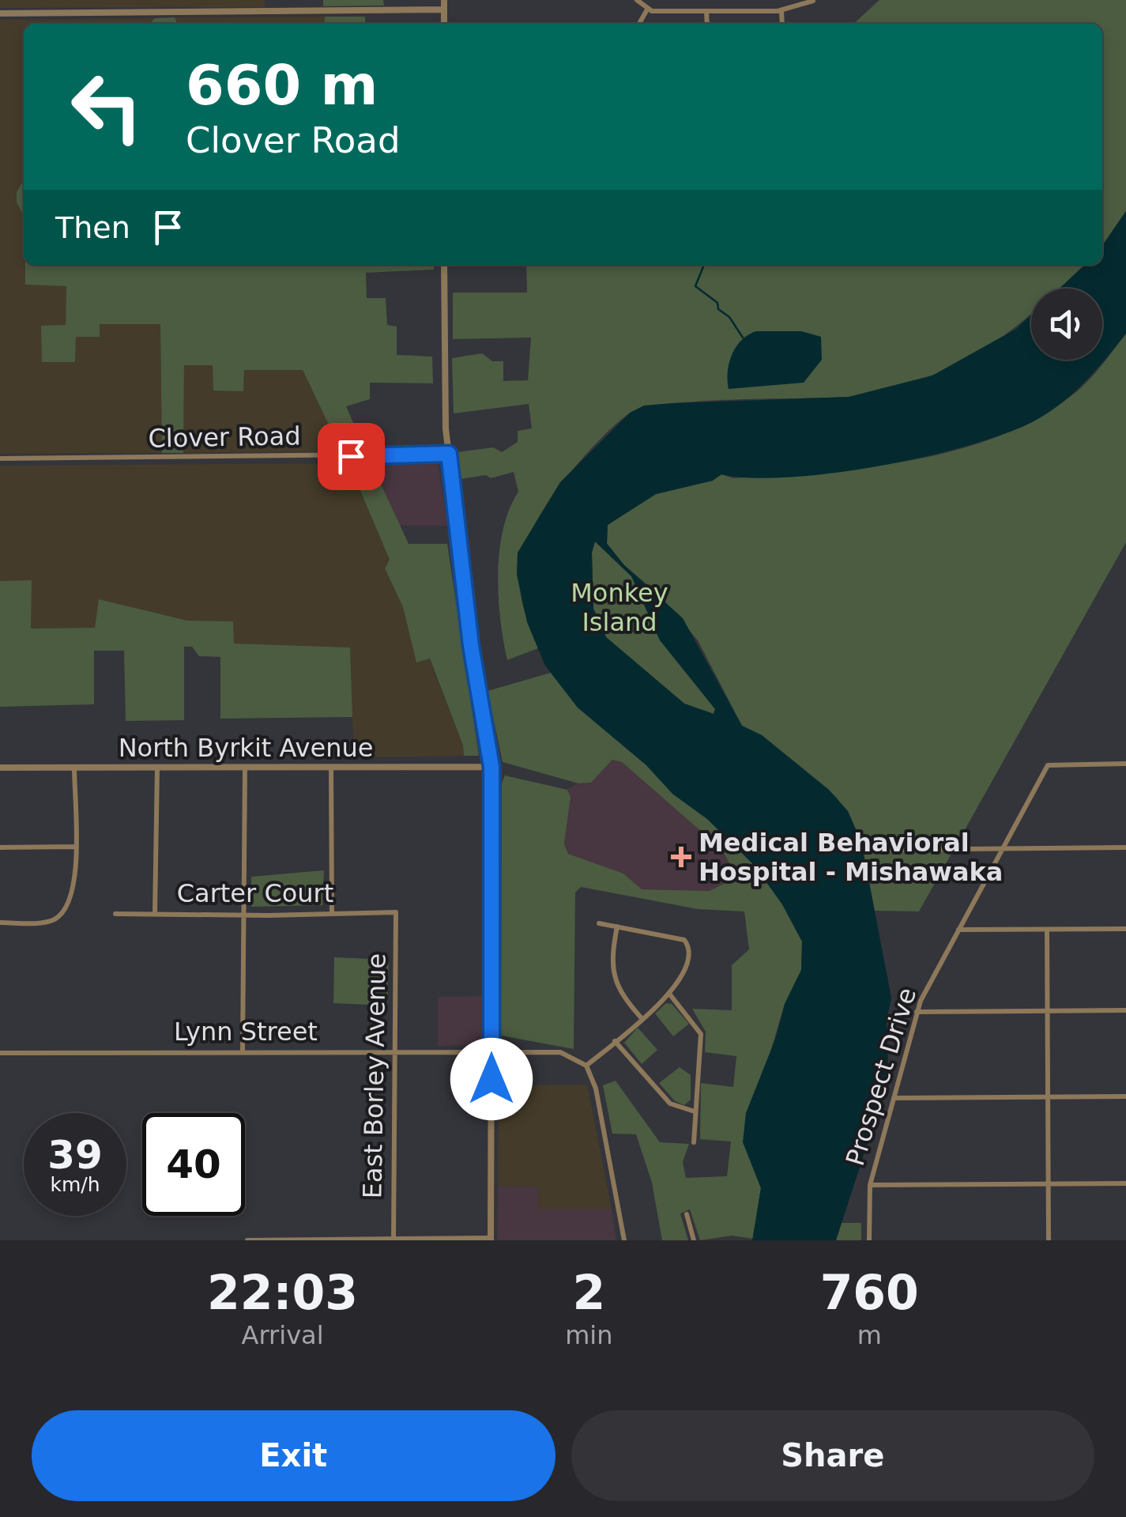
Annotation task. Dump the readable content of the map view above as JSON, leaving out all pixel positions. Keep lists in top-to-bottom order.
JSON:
{
  "streets": {
    "street": [
      "Clover Road",
      "North Byrkit Avenue",
      "Carter Court",
      "Lynn Street",
      "East Borley Avenue",
      "Prospect Drive"
    ]
  },
  "crossings": [
    ["Carter Court", "East Borley Avenue"],
    ["Lynn Street", "East Borley Avenue"]
  ],
  "parks": ["Monkey Island"],
  "places": {
    "health": ["Medical Behavioral Hospital - Mishawaka"]
  },
  "page": {
    "turn": ["660 m", "Clover Road"],
    "then": "Then",
    "speed": "39 km/h",
    "limit": "40",
    "eta": [
      "22:03",
      "Arrival",
      "2",
      "min",
      "760",
      "m"
    ],
    "buttons": ["Exit", "Share"]
  }
}
